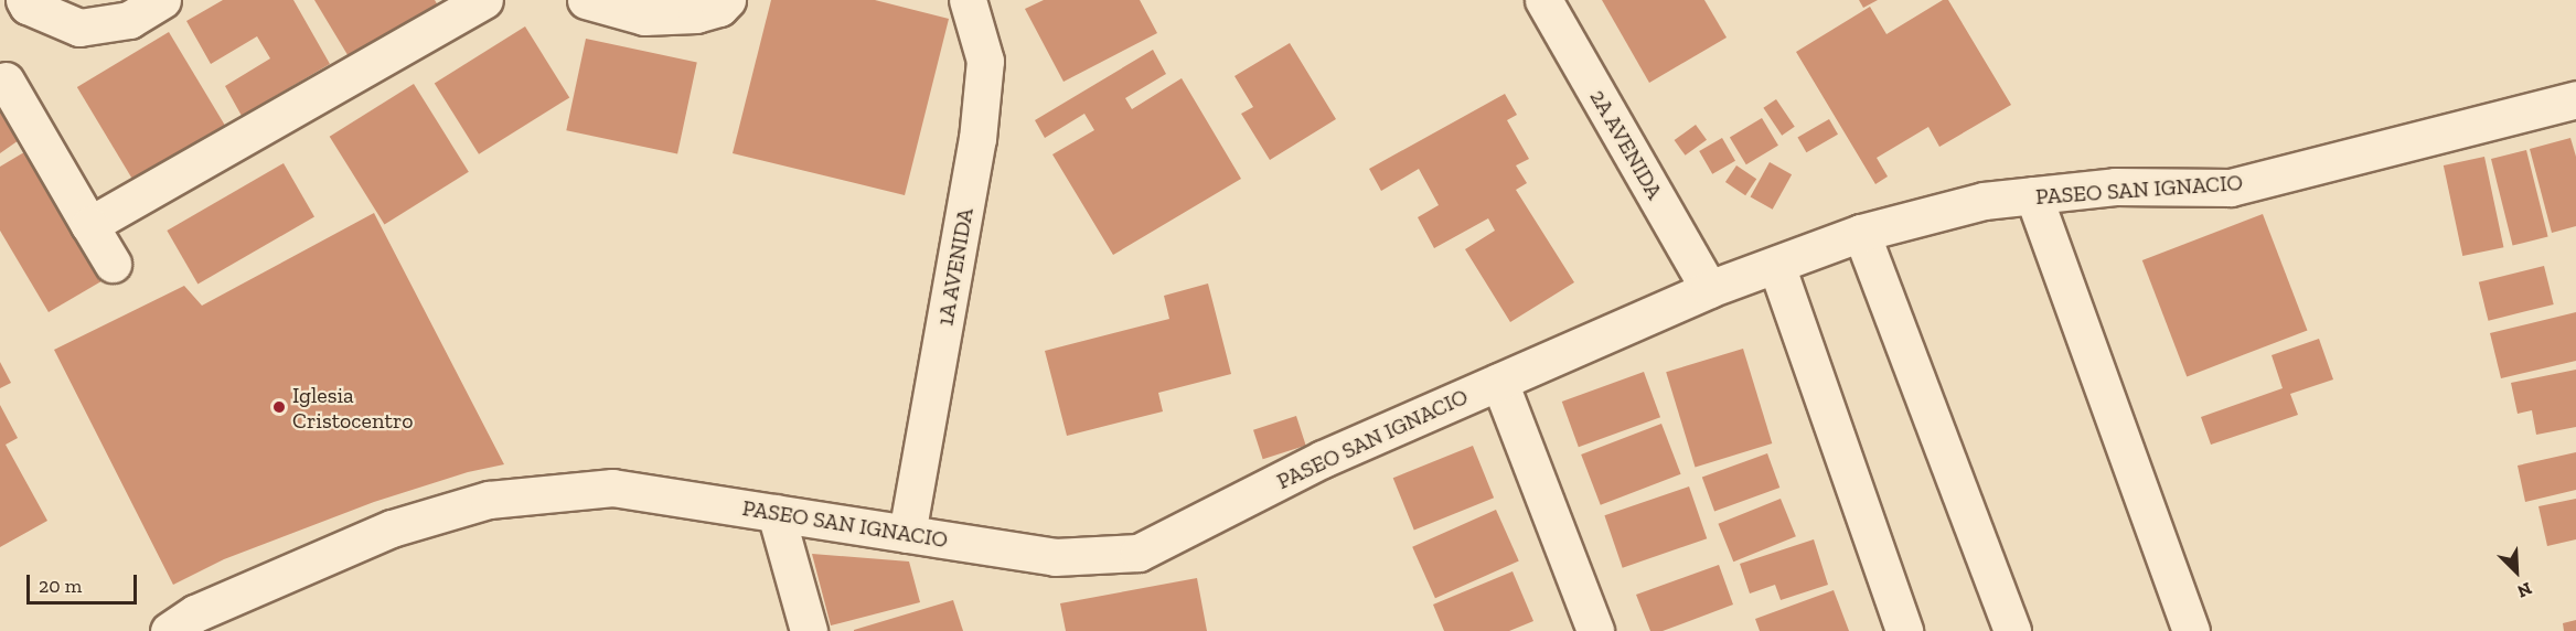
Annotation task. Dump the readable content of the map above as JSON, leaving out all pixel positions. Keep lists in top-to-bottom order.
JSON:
{
  "streets": {
    "street": ["2A AVENIDA", "PASEO SAN IGNACIO", "1A AVENIDA"]
  },
  "crossings": [
    ["2A AVENIDA", "PASEO SAN IGNACIO"],
    ["PASEO SAN IGNACIO", "1A AVENIDA"]
  ],
  "places": ["Iglesia Cristocentro"],
  "scale_bar": "20 m",
  "north": "bottom right"
}
